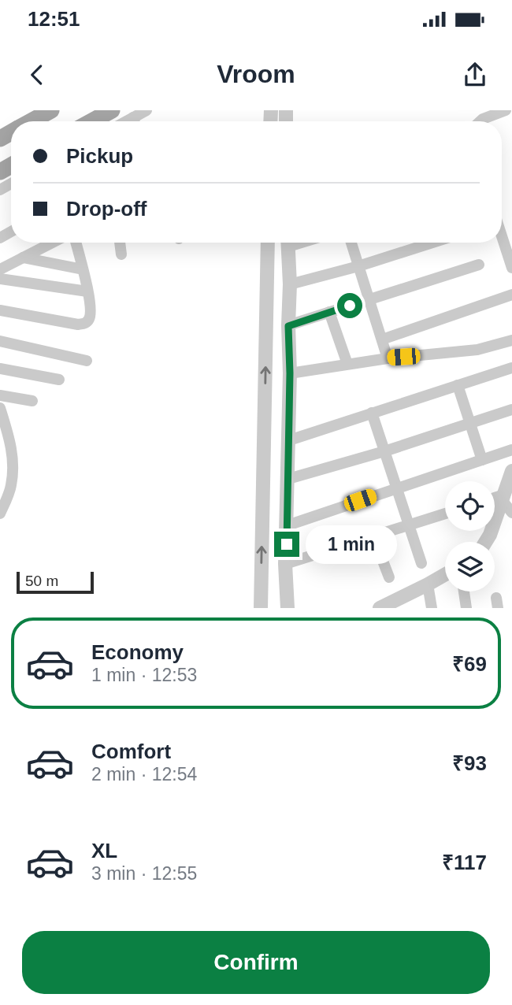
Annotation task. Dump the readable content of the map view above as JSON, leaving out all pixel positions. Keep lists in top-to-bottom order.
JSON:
{
  "scale_bar": "50 m",
  "page": {
    "status": "12:51",
    "header": "Vroom",
    "banner": ["Pickup", "Drop-off"],
    "bubble": "1 min",
    "scale": "50 m",
    "list": [
      {
        "name": "Economy",
        "note": "1 min · 12:53",
        "value": "₹69"
      },
      {
        "name": "Comfort",
        "note": "2 min · 12:54",
        "value": "₹93"
      },
      {
        "name": "XL",
        "note": "3 min · 12:55",
        "value": "₹117"
      }
    ],
    "buttons": "Confirm"
  }
}
